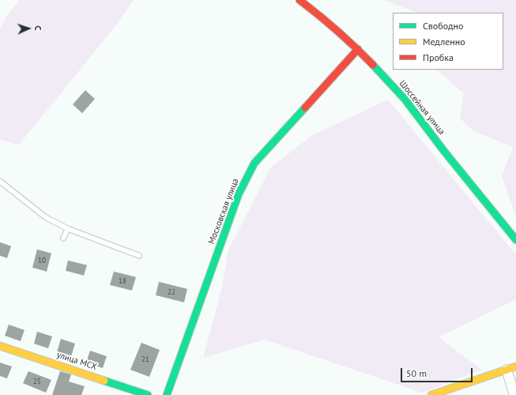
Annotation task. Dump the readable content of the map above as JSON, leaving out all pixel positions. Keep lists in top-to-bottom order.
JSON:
{
  "streets": {
    "street": ["Шоссейная улица", "Московская улица", "улица МСХ"]
  },
  "crossings": [
    ["Шоссейная улица", "Московская улица"]
  ],
  "house_numbers": [
    "10",
    "18",
    "22",
    "21",
    "25"
  ],
  "legend": ["Свободно", "Медленно", "Пробка"],
  "scale_bar": "50 m",
  "north": "right"
}
